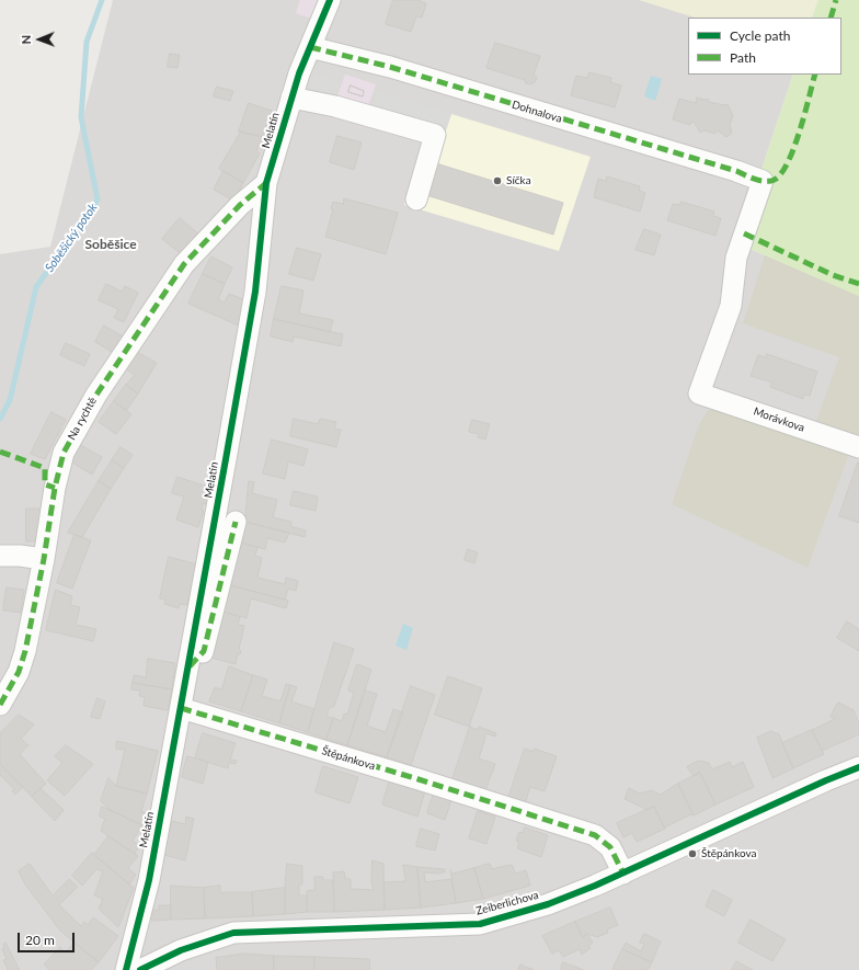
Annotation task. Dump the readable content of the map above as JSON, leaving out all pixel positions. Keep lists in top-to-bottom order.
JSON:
{
  "streets": {
    "street": [
      "Dohnalova",
      "Melatín",
      "Na rychtě",
      "Morávkova",
      "Štěpánkova",
      "Zeiberlichova"
    ]
  },
  "crossings": [
    ["Dohnalova", "Melatín"],
    ["Dohnalova", "Morávkova"],
    ["Melatín", "Na rychtě"],
    ["Melatín", "Štěpánkova"],
    ["Štěpánkova", "Zeiberlichova"]
  ],
  "districts": ["Soběšice"],
  "water": ["Soběšický potok"],
  "places": ["Síčka", "Štěpánkova"],
  "legend": ["Cycle path", "Path"],
  "scale_bar": "20 m",
  "north": "left"
}
